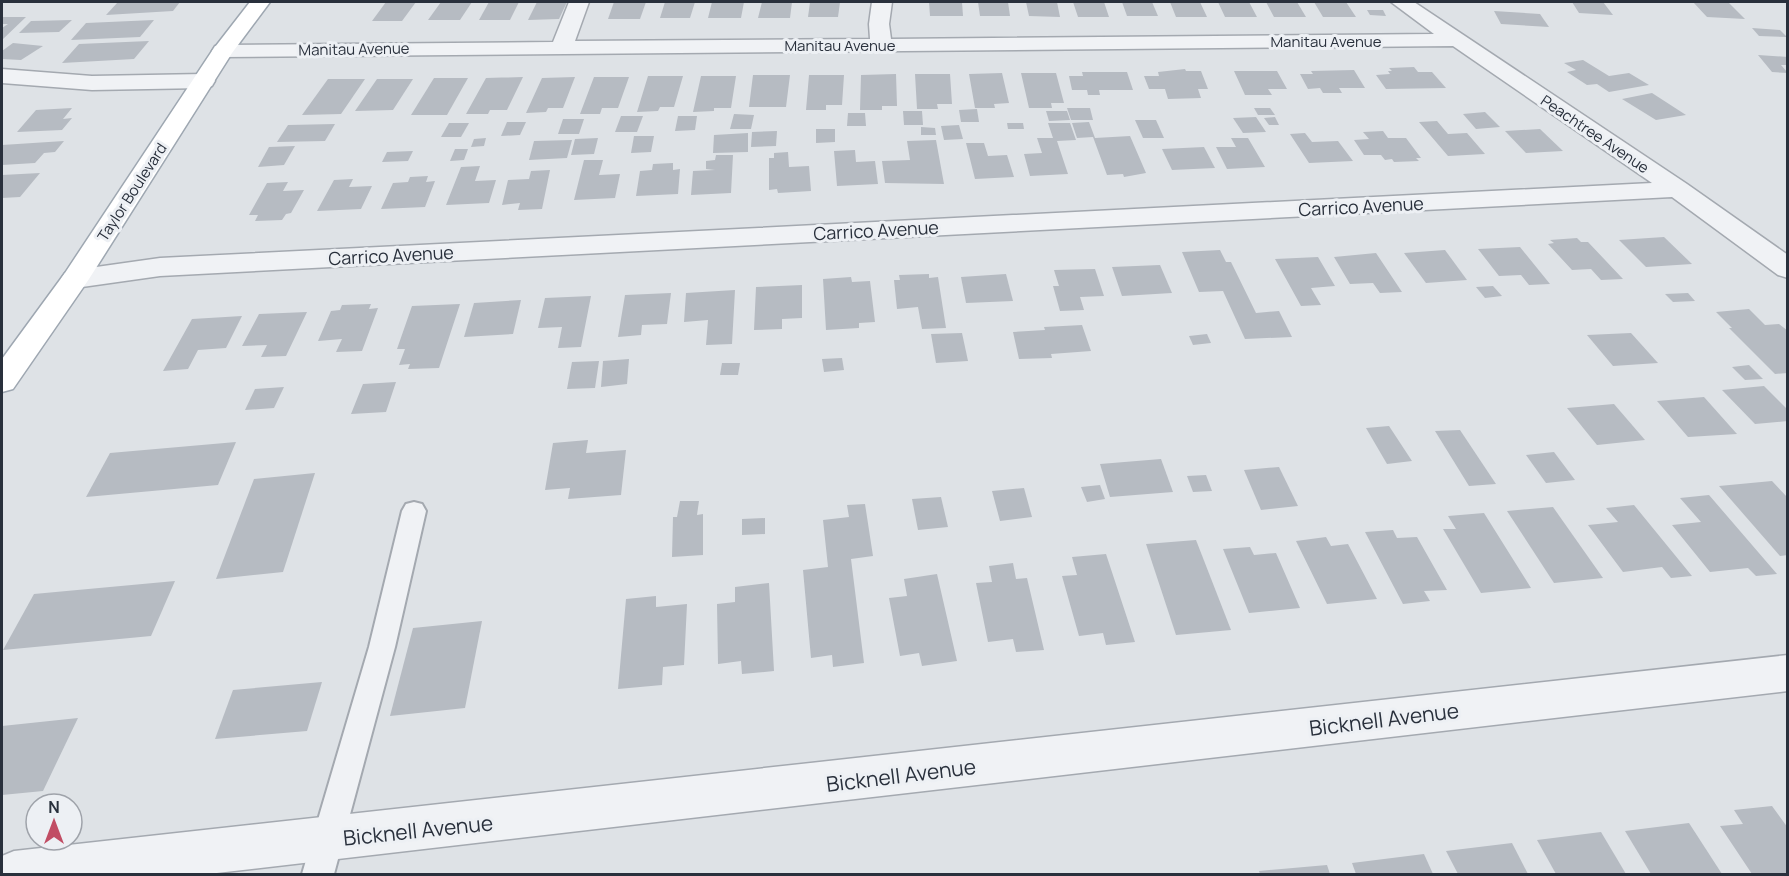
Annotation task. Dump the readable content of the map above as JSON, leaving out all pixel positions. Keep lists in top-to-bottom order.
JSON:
{
  "streets": {
    "main road": ["Taylor Boulevard"],
    "street": [
      "Manitau Avenue",
      "Peachtree Avenue",
      "Carrico Avenue",
      "Bicknell Avenue"
    ]
  },
  "crossings": [
    ["Manitau Avenue", "Peachtree Avenue"],
    ["Manitau Avenue", "Taylor Boulevard"],
    ["Peachtree Avenue", "Carrico Avenue"],
    ["Taylor Boulevard", "Carrico Avenue"]
  ],
  "north": "top"
}
